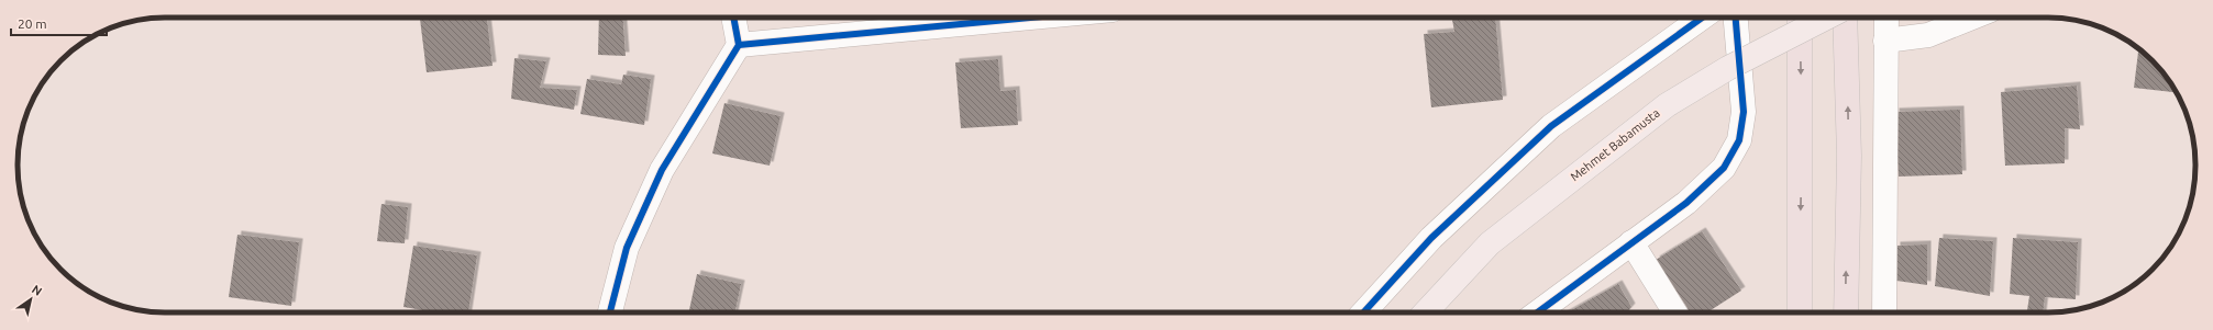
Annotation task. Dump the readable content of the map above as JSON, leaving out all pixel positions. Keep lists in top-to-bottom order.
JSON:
{
  "streets": {
    "main road": ["Mehmet Babamusta"]
  },
  "scale_bar": "20 m",
  "north": "top right"
}
